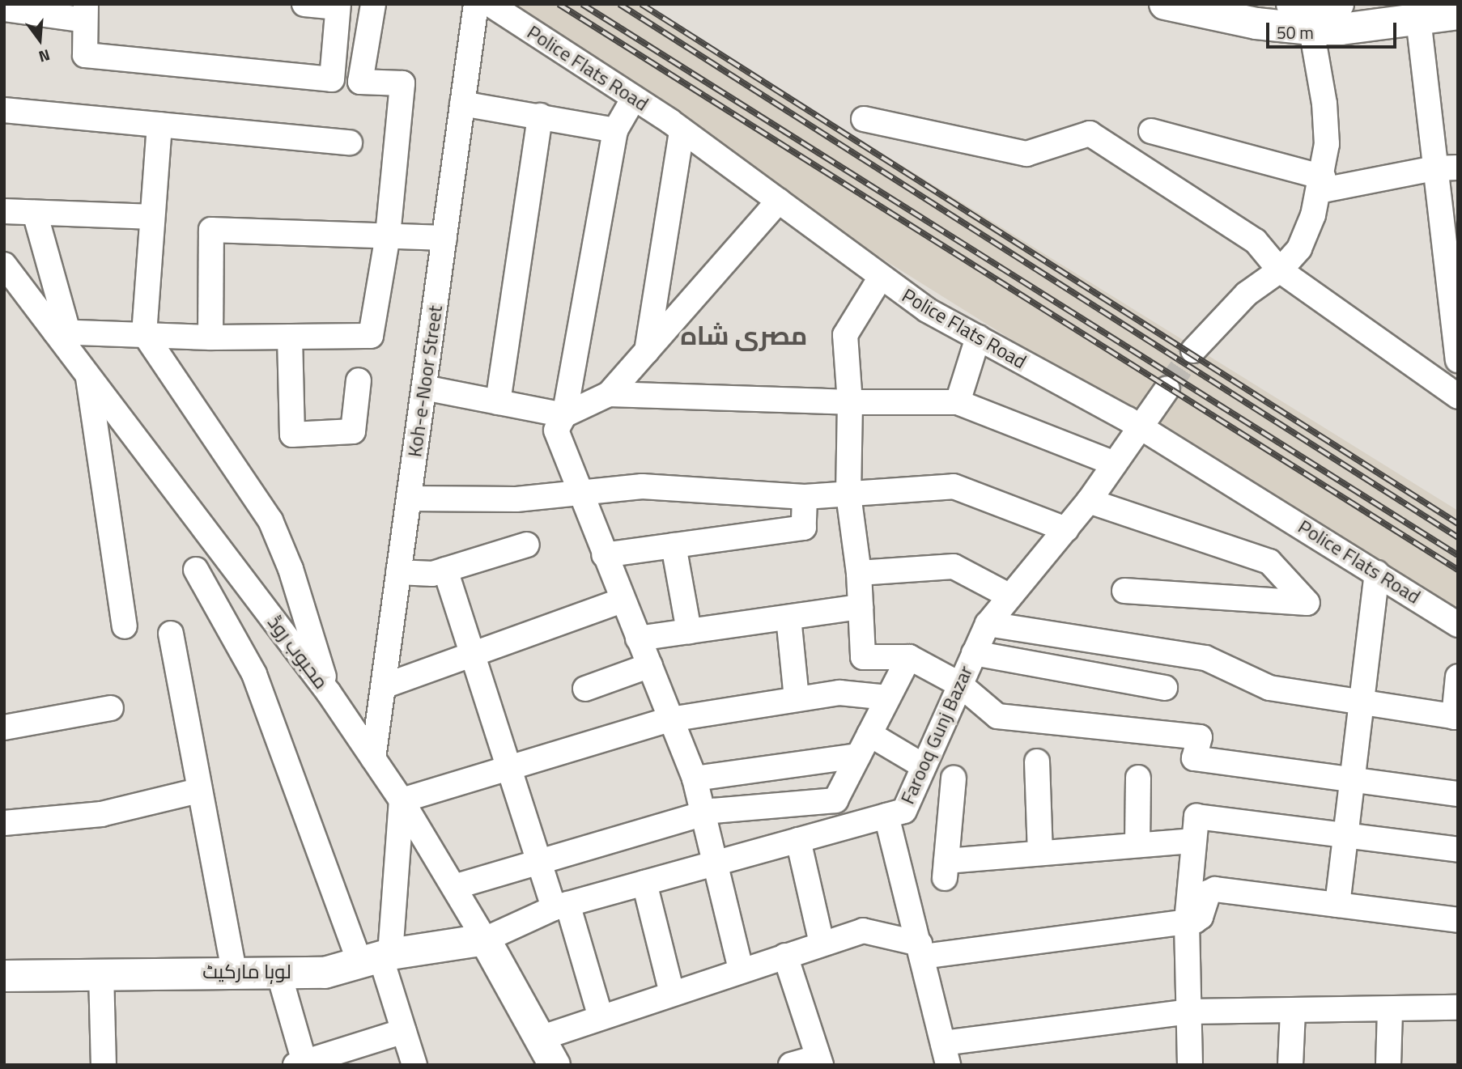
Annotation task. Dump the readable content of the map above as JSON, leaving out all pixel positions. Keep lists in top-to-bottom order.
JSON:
{
  "streets": {
    "main road": ["محبوب روڈ", "لوہا مارکیٹ"],
    "street": ["Police Flats Road", "Koh-e-Noor Street", "Farooq Gunj Bazar"]
  },
  "crossings": [
    ["Police Flats Road", "Farooq Gunj Bazar"],
    ["Koh-e-Noor Street", "محبوب روڈ"],
    ["محبوب روڈ", "Farooq Gunj Bazar"],
    ["محبوب روڈ", "لوہا مارکیٹ"],
    ["Farooq Gunj Bazar", "لوہا مارکیٹ"]
  ],
  "districts": ["مصری شاہ"],
  "scale_bar": "50 m",
  "north": "bottom"
}
